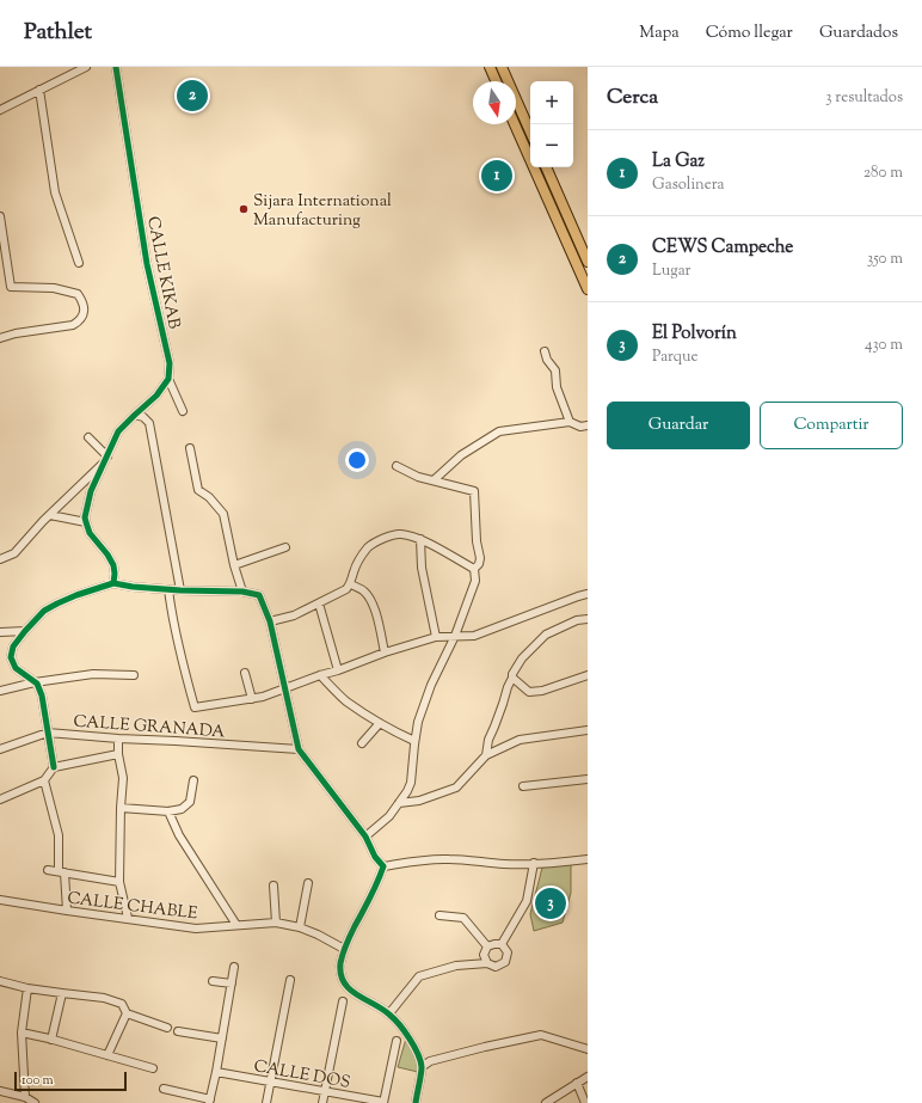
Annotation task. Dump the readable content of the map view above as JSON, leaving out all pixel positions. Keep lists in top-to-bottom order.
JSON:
{
  "streets": {
    "street": [
      "CALLE KIKAB",
      "CALLE GRANADA",
      "CALLE CHABLE",
      "CALLE DOS"
    ]
  },
  "places": ["Sijara International Manufacturing"],
  "scale_bar": "100 m",
  "north": "bottom",
  "page": {
    "header": "Pathlet",
    "nav": ["Mapa", "Cómo llegar", "Guardados"],
    "heading": ["Cerca", "3 resultados"],
    "pins": ["2", "1", "3"],
    "map_buttons": ["+", "−"],
    "list": [
      {
        "mark": "1",
        "name": "La Gaz",
        "note": "Gasolinera",
        "value": "280 m"
      },
      {
        "mark": "2",
        "name": "CEWS Campeche",
        "note": "Lugar",
        "value": "350 m"
      },
      {
        "mark": "3",
        "name": "El Polvorín",
        "note": "Parque",
        "value": "430 m"
      }
    ],
    "buttons": ["Guardar", "Compartir"],
    "scale": "100 m"
  }
}
